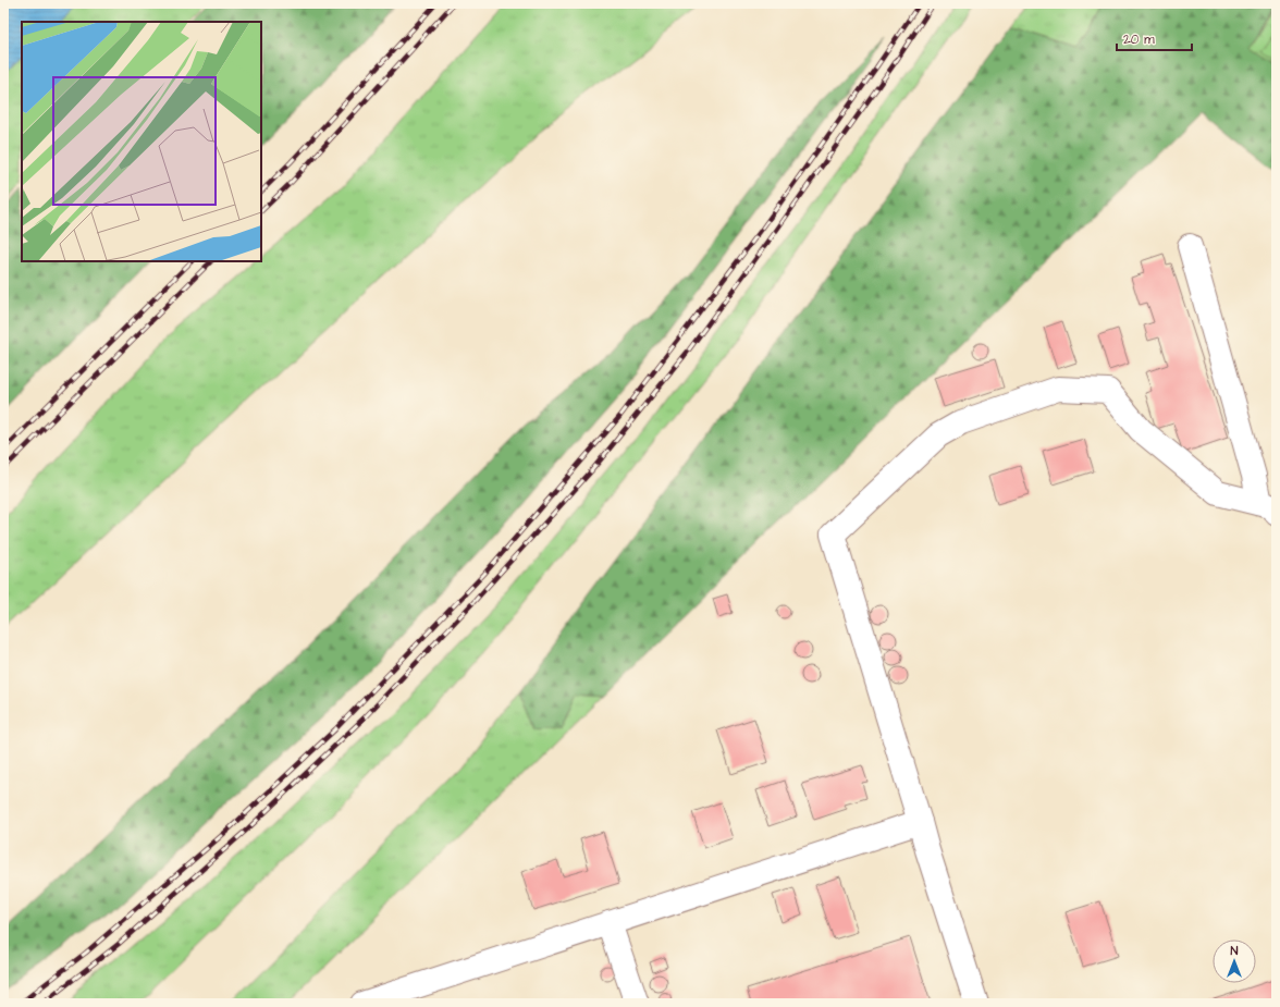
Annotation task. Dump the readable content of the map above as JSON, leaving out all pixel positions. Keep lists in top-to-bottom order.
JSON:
{
  "scale_bar": "20 m",
  "north": "top"
}
